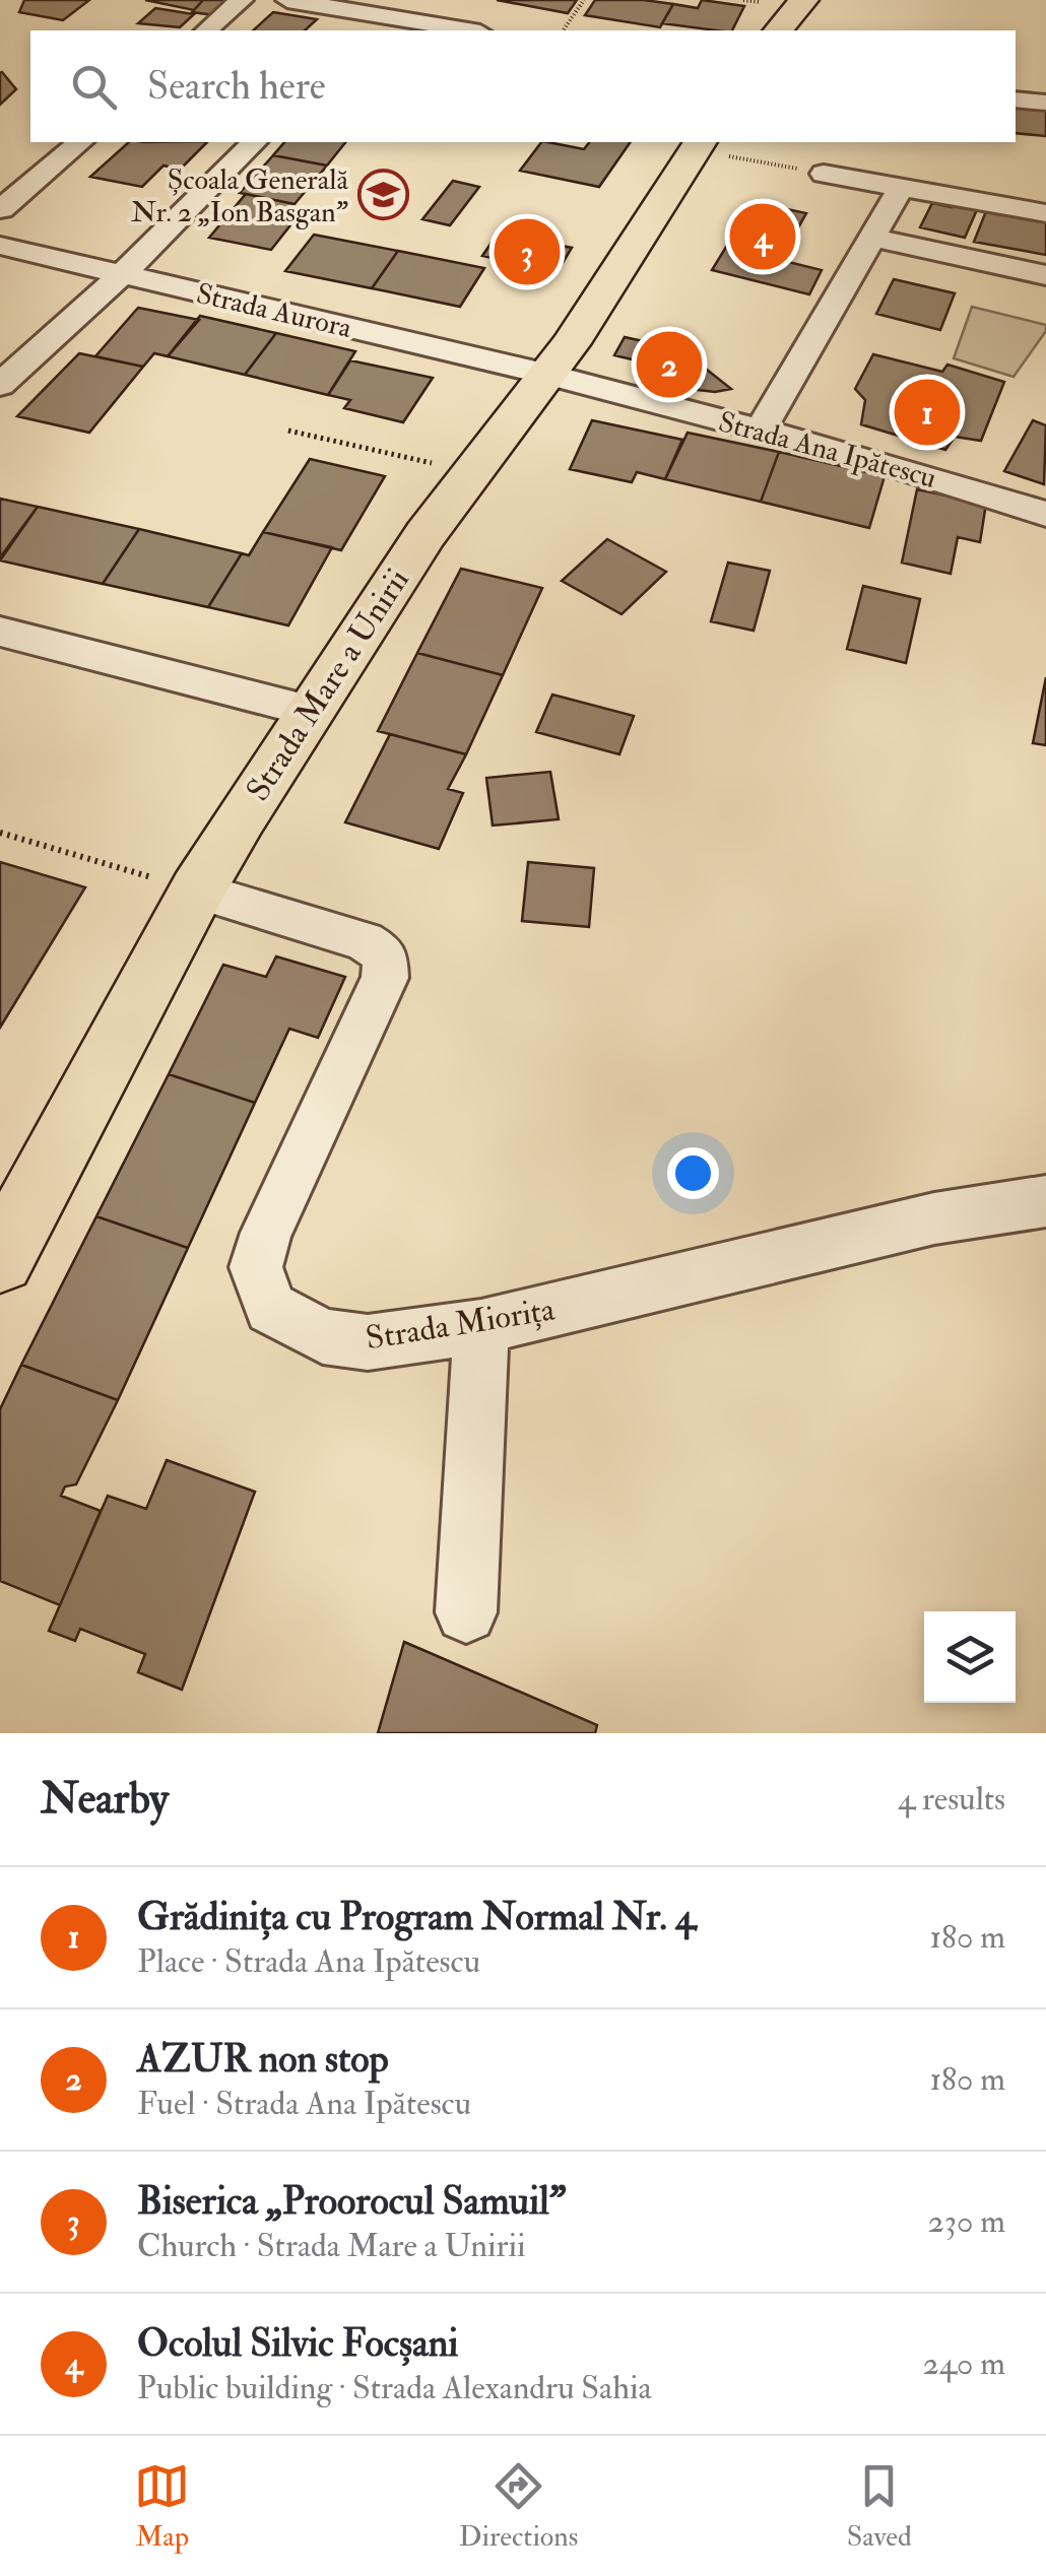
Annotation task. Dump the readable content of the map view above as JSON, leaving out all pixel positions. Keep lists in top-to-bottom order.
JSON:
{
  "streets": {
    "main road": ["Strada Mare a Unirii"],
    "street": ["Strada Aurora", "Strada Ana Ipătescu", "Strada Miorița"]
  },
  "crossings": [
    ["Strada Aurora", "Strada Ana Ipătescu"],
    ["Strada Aurora", "Strada Mare a Unirii"],
    ["Strada Ana Ipătescu", "Strada Mare a Unirii"],
    ["Strada Mare a Unirii", "Strada Miorița"]
  ],
  "places": {
    "school or university": ["Școala Generală Nr. 2 „Ion Basgan\""]
  },
  "page": {
    "search": "Search here",
    "pins": [
      "4",
      "3",
      "2",
      "1"
    ],
    "heading": ["Nearby", "4 results"],
    "list": [
      {
        "mark": "1",
        "name": "Grădinița cu Program Normal Nr. 4",
        "note": "Place · Strada Ana Ipătescu",
        "value": "180 m"
      },
      {
        "mark": "2",
        "name": "AZUR non stop",
        "note": "Fuel · Strada Ana Ipătescu",
        "value": "180 m"
      },
      {
        "mark": "3",
        "name": "Biserica „Proorocul Samuil”",
        "note": "Church · Strada Mare a Unirii",
        "value": "230 m"
      },
      {
        "mark": "4",
        "name": "Ocolul Silvic Focșani",
        "note": "Public building · Strada Alexandru Sahia",
        "value": "240 m"
      }
    ],
    "nav": ["Map", "Directions", "Saved"]
  }
}
